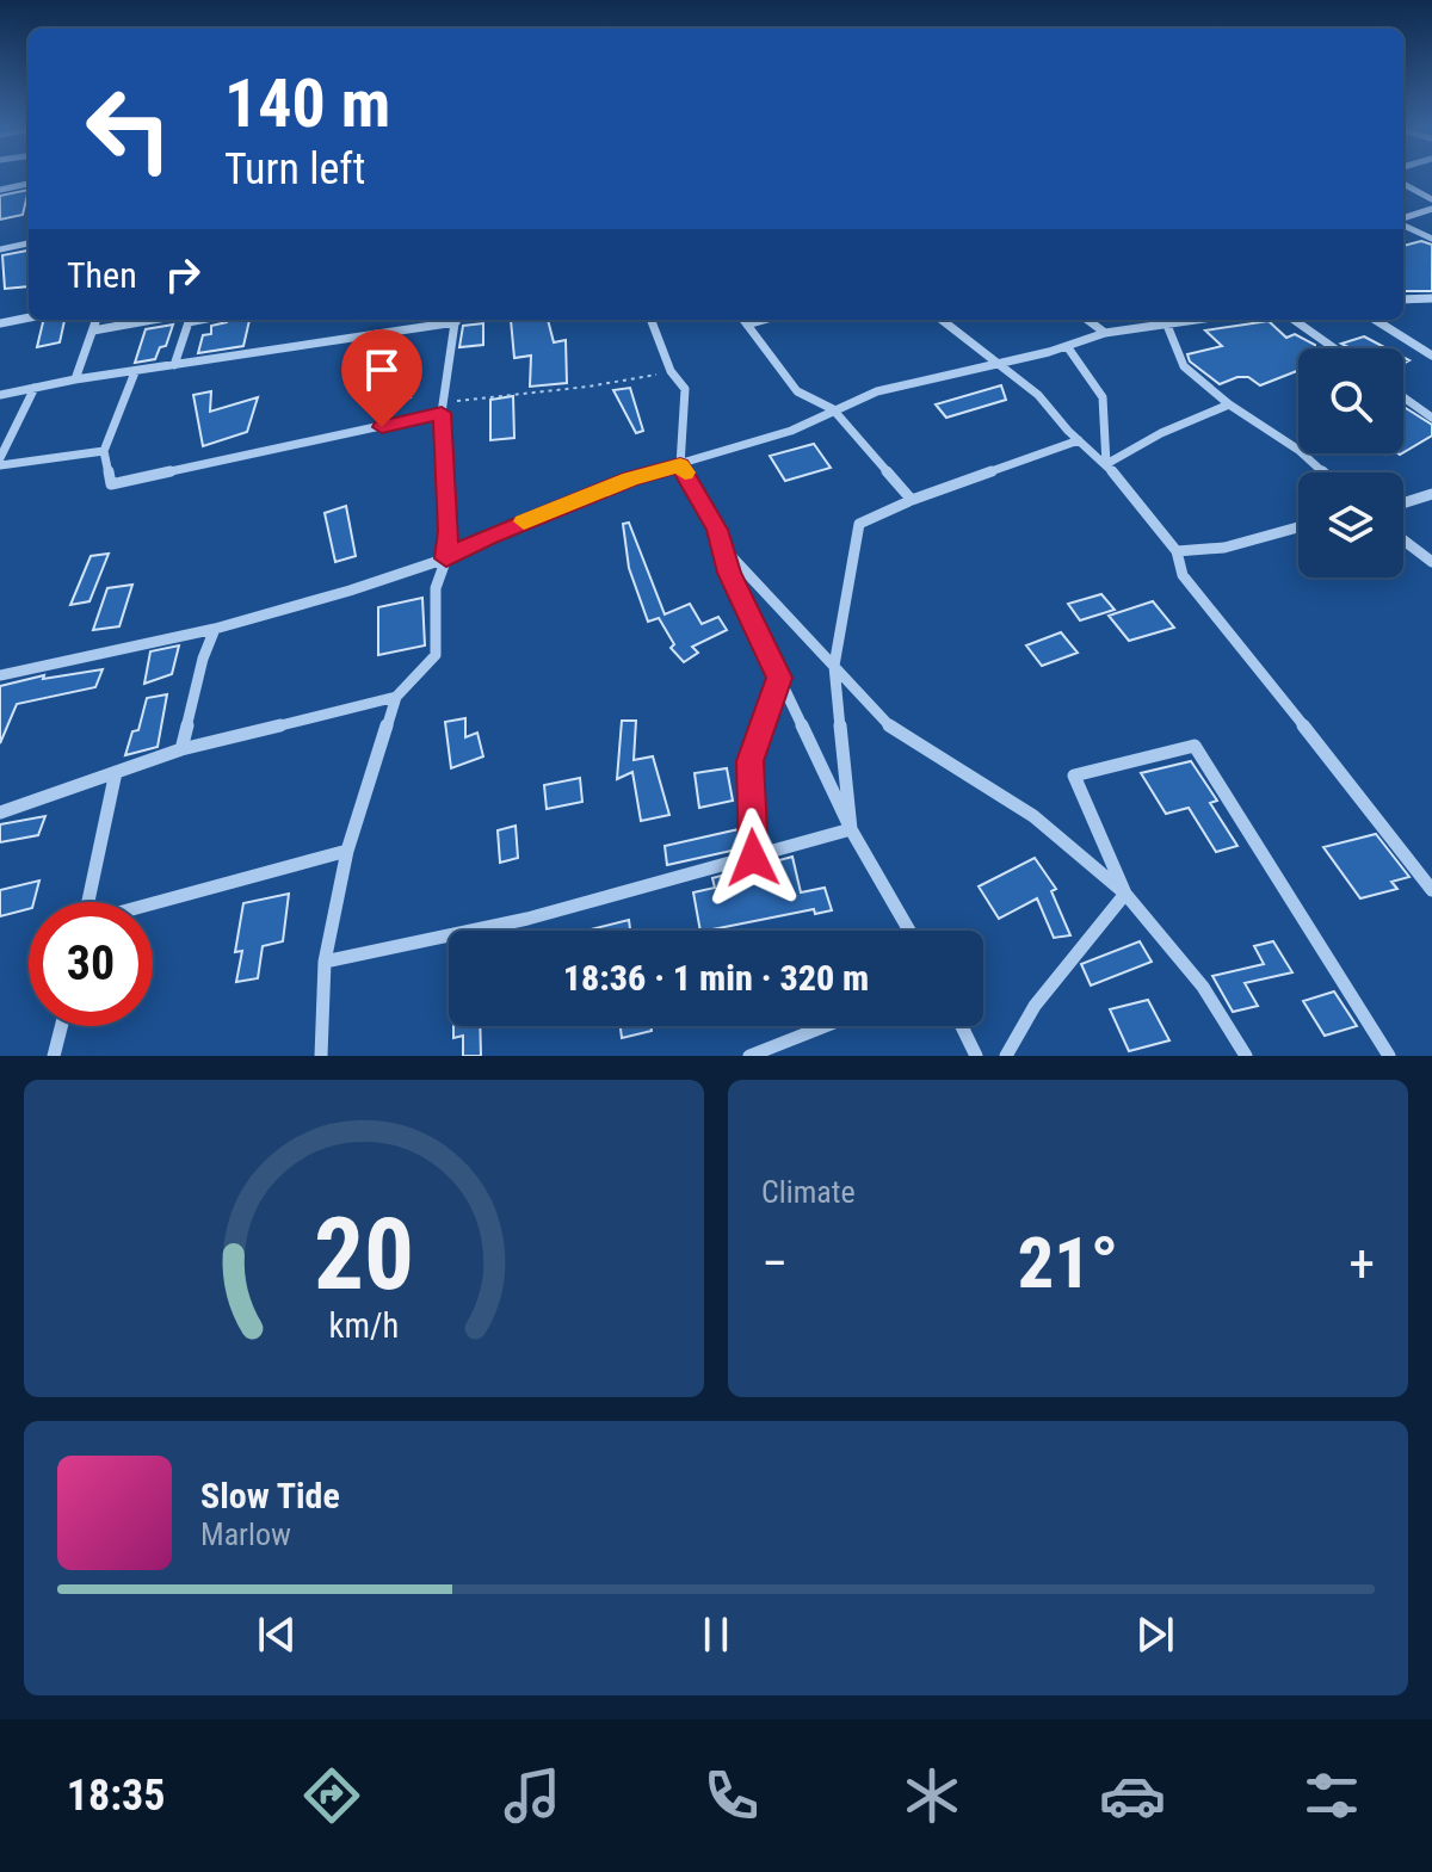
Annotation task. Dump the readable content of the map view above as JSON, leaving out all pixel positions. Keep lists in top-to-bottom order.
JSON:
{
  "page": {
    "turn": ["140 m", "Turn left"],
    "then": "Then",
    "limit": "30",
    "trip": "18:36 · 1 min · 320 m",
    "tile": "Climate",
    "heat": ["−", "21°", "+"],
    "song": ["Slow Tide", "Marlow"],
    "tabs": "18:35",
    "gauge": ["20", "km/h"]
  }
}
